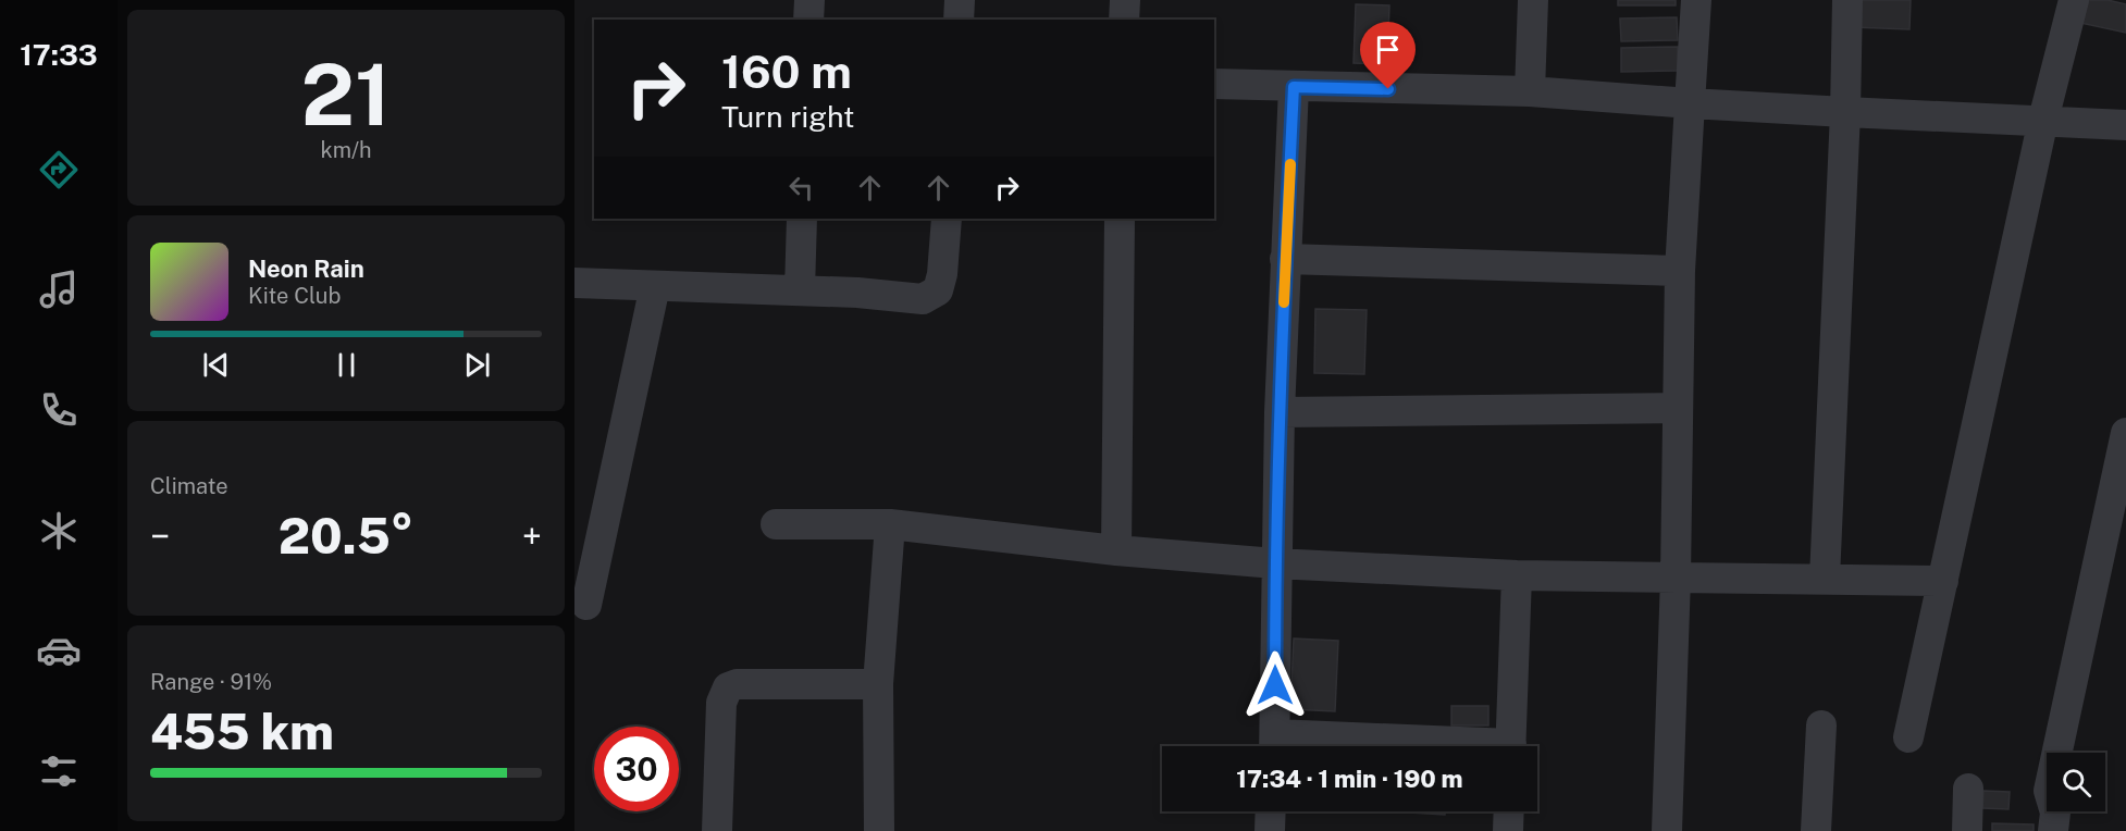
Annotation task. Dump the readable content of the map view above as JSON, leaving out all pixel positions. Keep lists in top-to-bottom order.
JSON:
{
  "page": {
    "tabs": "17:33",
    "tile": [
      ["21", "km/h"],
      "Climate",
      ["Range · 91%", "455 km"]
    ],
    "turn": ["160 m", "Turn right"],
    "song": ["Neon Rain", "Kite Club"],
    "heat": ["−", "20.5°", "+"],
    "limit": "30",
    "trip": "17:34 · 1 min · 190 m"
  }
}
